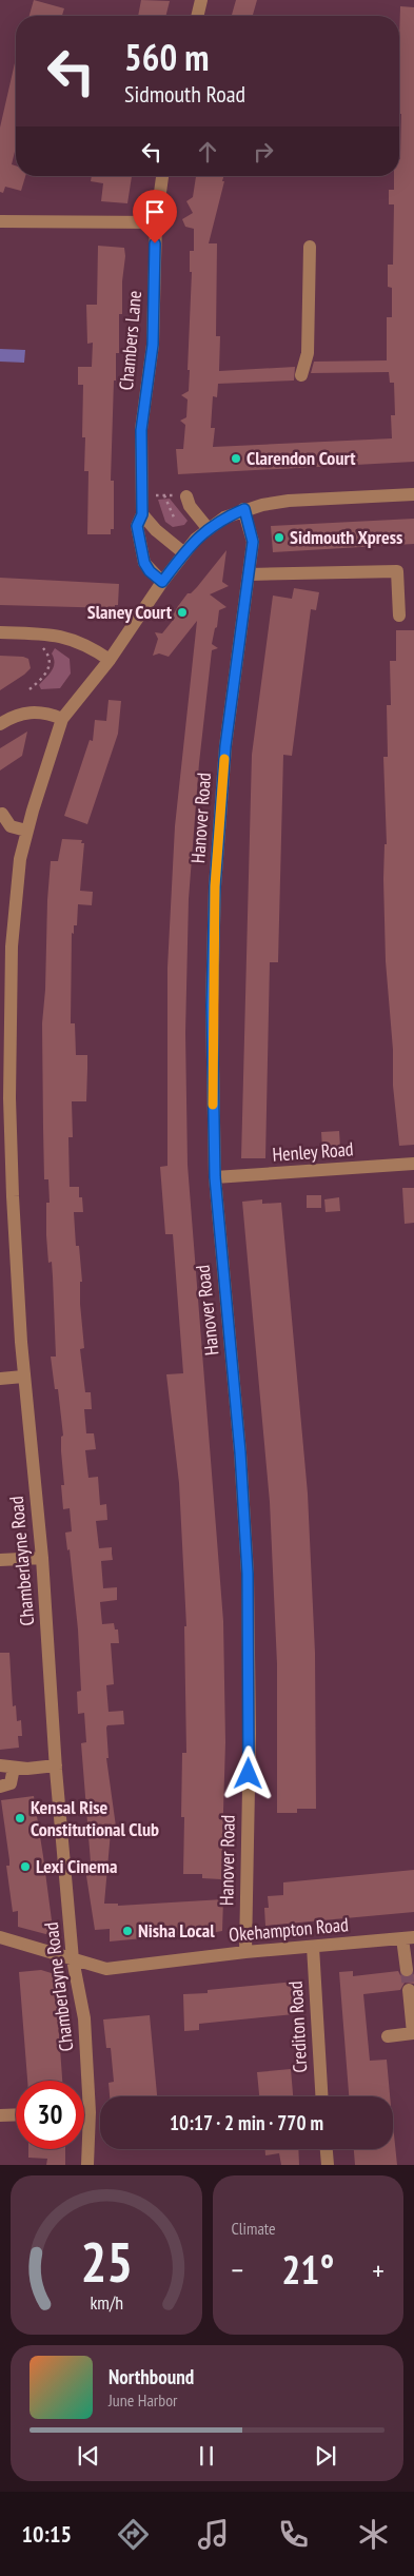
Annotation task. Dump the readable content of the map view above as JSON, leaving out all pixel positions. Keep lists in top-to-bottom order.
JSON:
{
  "streets": {
    "street": [
      "Chambers Lane",
      "Hanover Road",
      "Henley Road",
      "Chamberlayne Road",
      "Okehampton Road",
      "Crediton Road"
    ]
  },
  "crossings": [
    ["Chambers Lane", "Chamberlayne Road"],
    ["Hanover Road", "Henley Road"],
    ["Hanover Road", "Okehampton Road"],
    ["Chamberlayne Road", "Okehampton Road"],
    ["Okehampton Road", "Crediton Road"]
  ],
  "places": [
    "Clarendon Court",
    "Sidmouth Xpress",
    "Slaney Court",
    "Kensal Rise Constitutional Club",
    "Lexi Cinema",
    "Nisha Local"
  ],
  "page": {
    "turn": ["560 m", "Sidmouth Road"],
    "limit": "30",
    "trip": "10:17 · 2 min · 770 m",
    "tile": "Climate",
    "heat": ["−", "21°", "+"],
    "song": ["Northbound", "June Harbor"],
    "tabs": "10:15",
    "gauge": ["25", "km/h"]
  }
}
